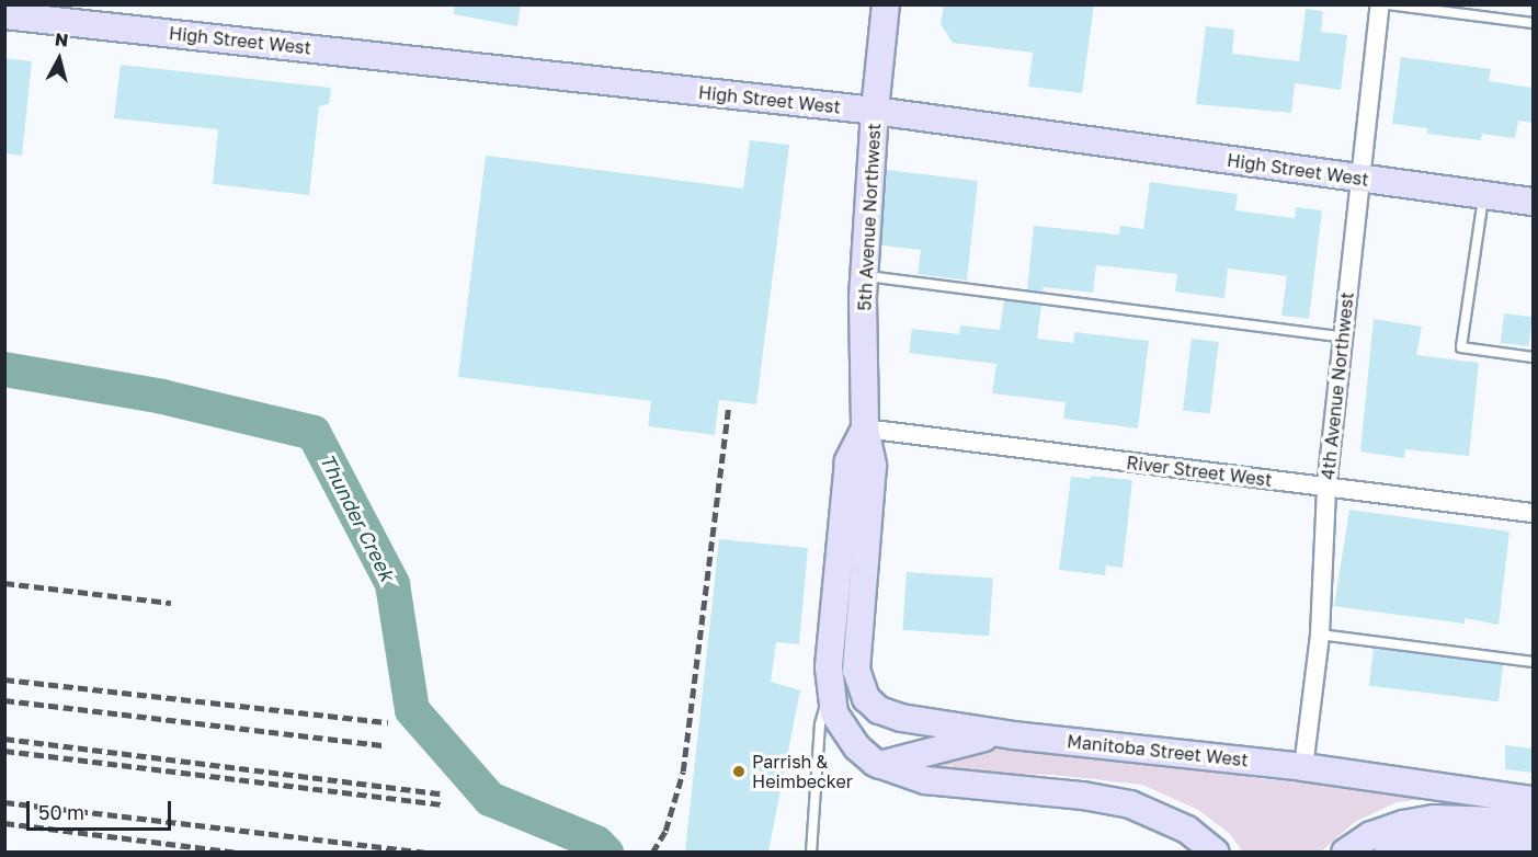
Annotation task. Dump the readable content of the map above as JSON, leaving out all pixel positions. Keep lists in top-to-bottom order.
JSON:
{
  "streets": {
    "main road": ["High Street West", "5th Avenue Northwest", "Manitoba Street West"],
    "street": ["4th Avenue Northwest", "River Street West"]
  },
  "crossings": [
    ["High Street West", "5th Avenue Northwest"],
    ["High Street West", "4th Avenue Northwest"],
    ["5th Avenue Northwest", "River Street West"],
    ["5th Avenue Northwest", "Manitoba Street West"],
    ["4th Avenue Northwest", "River Street West"],
    ["4th Avenue Northwest", "Manitoba Street West"]
  ],
  "water": ["Thunder Creek"],
  "places": ["Parrish & Heimbecker"],
  "scale_bar": "50 m",
  "north": "top"
}
